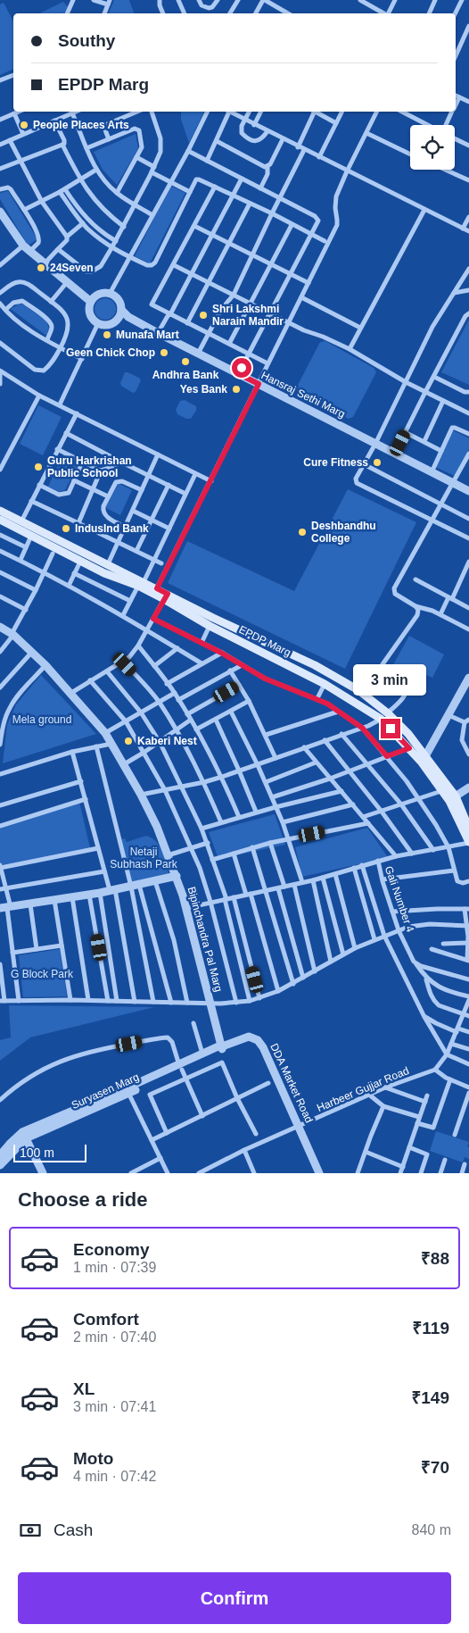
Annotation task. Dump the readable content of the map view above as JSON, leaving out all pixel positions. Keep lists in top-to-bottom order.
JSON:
{
  "streets": {
    "main road": ["EPDP Marg"],
    "street": [
      "Hansraj Sethi Marg",
      "Gali Number 4",
      "Bipinchandra Pal Marg",
      "DDA Market Road",
      "Harbeer Gujjar Road",
      "Suryasen Marg"
    ]
  },
  "crossings": [
    ["Bipinchandra Pal Marg", "DDA Market Road"],
    ["Bipinchandra Pal Marg", "Suryasen Marg"],
    ["DDA Market Road", "Harbeer Gujjar Road"],
    ["DDA Market Road", "Suryasen Marg"]
  ],
  "parks": ["Mela ground", "Netaji Subhash Park", "G Block Park"],
  "places": [
    "People Places Arts",
    "24Seven",
    "Shri Lakshmi Narain Mandir",
    "Munafa Mart",
    "Geen Chick Chop",
    "Andhra Bank",
    "Yes Bank",
    "Cure Fitness",
    "Guru Harkrishan Public School",
    "IndusInd Bank",
    "Deshbandhu College",
    "Kaberi Nest"
  ],
  "scale_bar": "100 m",
  "page": {
    "banner": ["Southy", "EPDP Marg"],
    "bubble": "3 min",
    "scale": "100 m",
    "heading": "Choose a ride",
    "list": [
      {
        "name": "Economy",
        "note": "1 min · 07:39",
        "value": "₹88"
      },
      {
        "name": "Comfort",
        "note": "2 min · 07:40",
        "value": "₹119"
      },
      {
        "name": "XL",
        "note": "3 min · 07:41",
        "value": "₹149"
      },
      {
        "name": "Moto",
        "note": "4 min · 07:42",
        "value": "₹70"
      }
    ],
    "pay": ["Cash", "840 m"],
    "buttons": "Confirm"
  }
}
